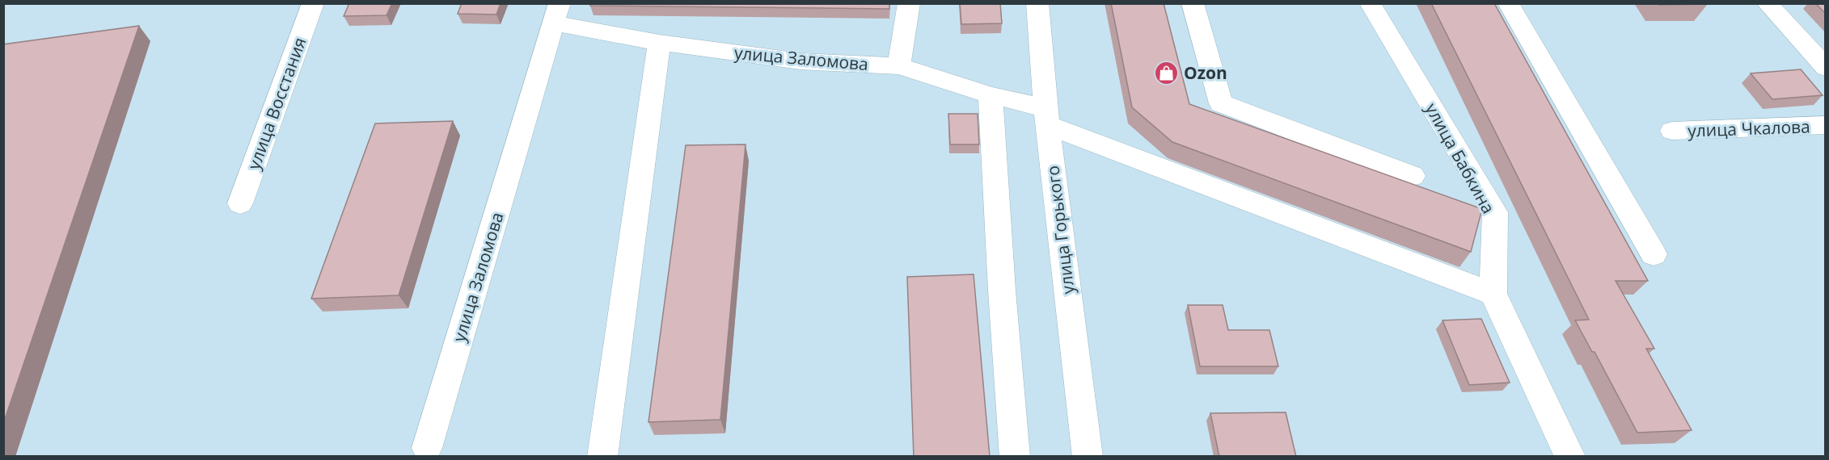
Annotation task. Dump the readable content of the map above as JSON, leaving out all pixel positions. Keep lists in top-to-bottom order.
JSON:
{
  "streets": {
    "street": [
      "улица Заломова",
      "улица Восстания",
      "улица Чкалова",
      "улица Бабкина",
      "улица Горького"
    ]
  },
  "crossings": [
    ["улица Заломова", "улица Бабкина"],
    ["улица Заломова", "улица Горького"]
  ],
  "places": {
    "shop": ["Ozon"]
  }
}
